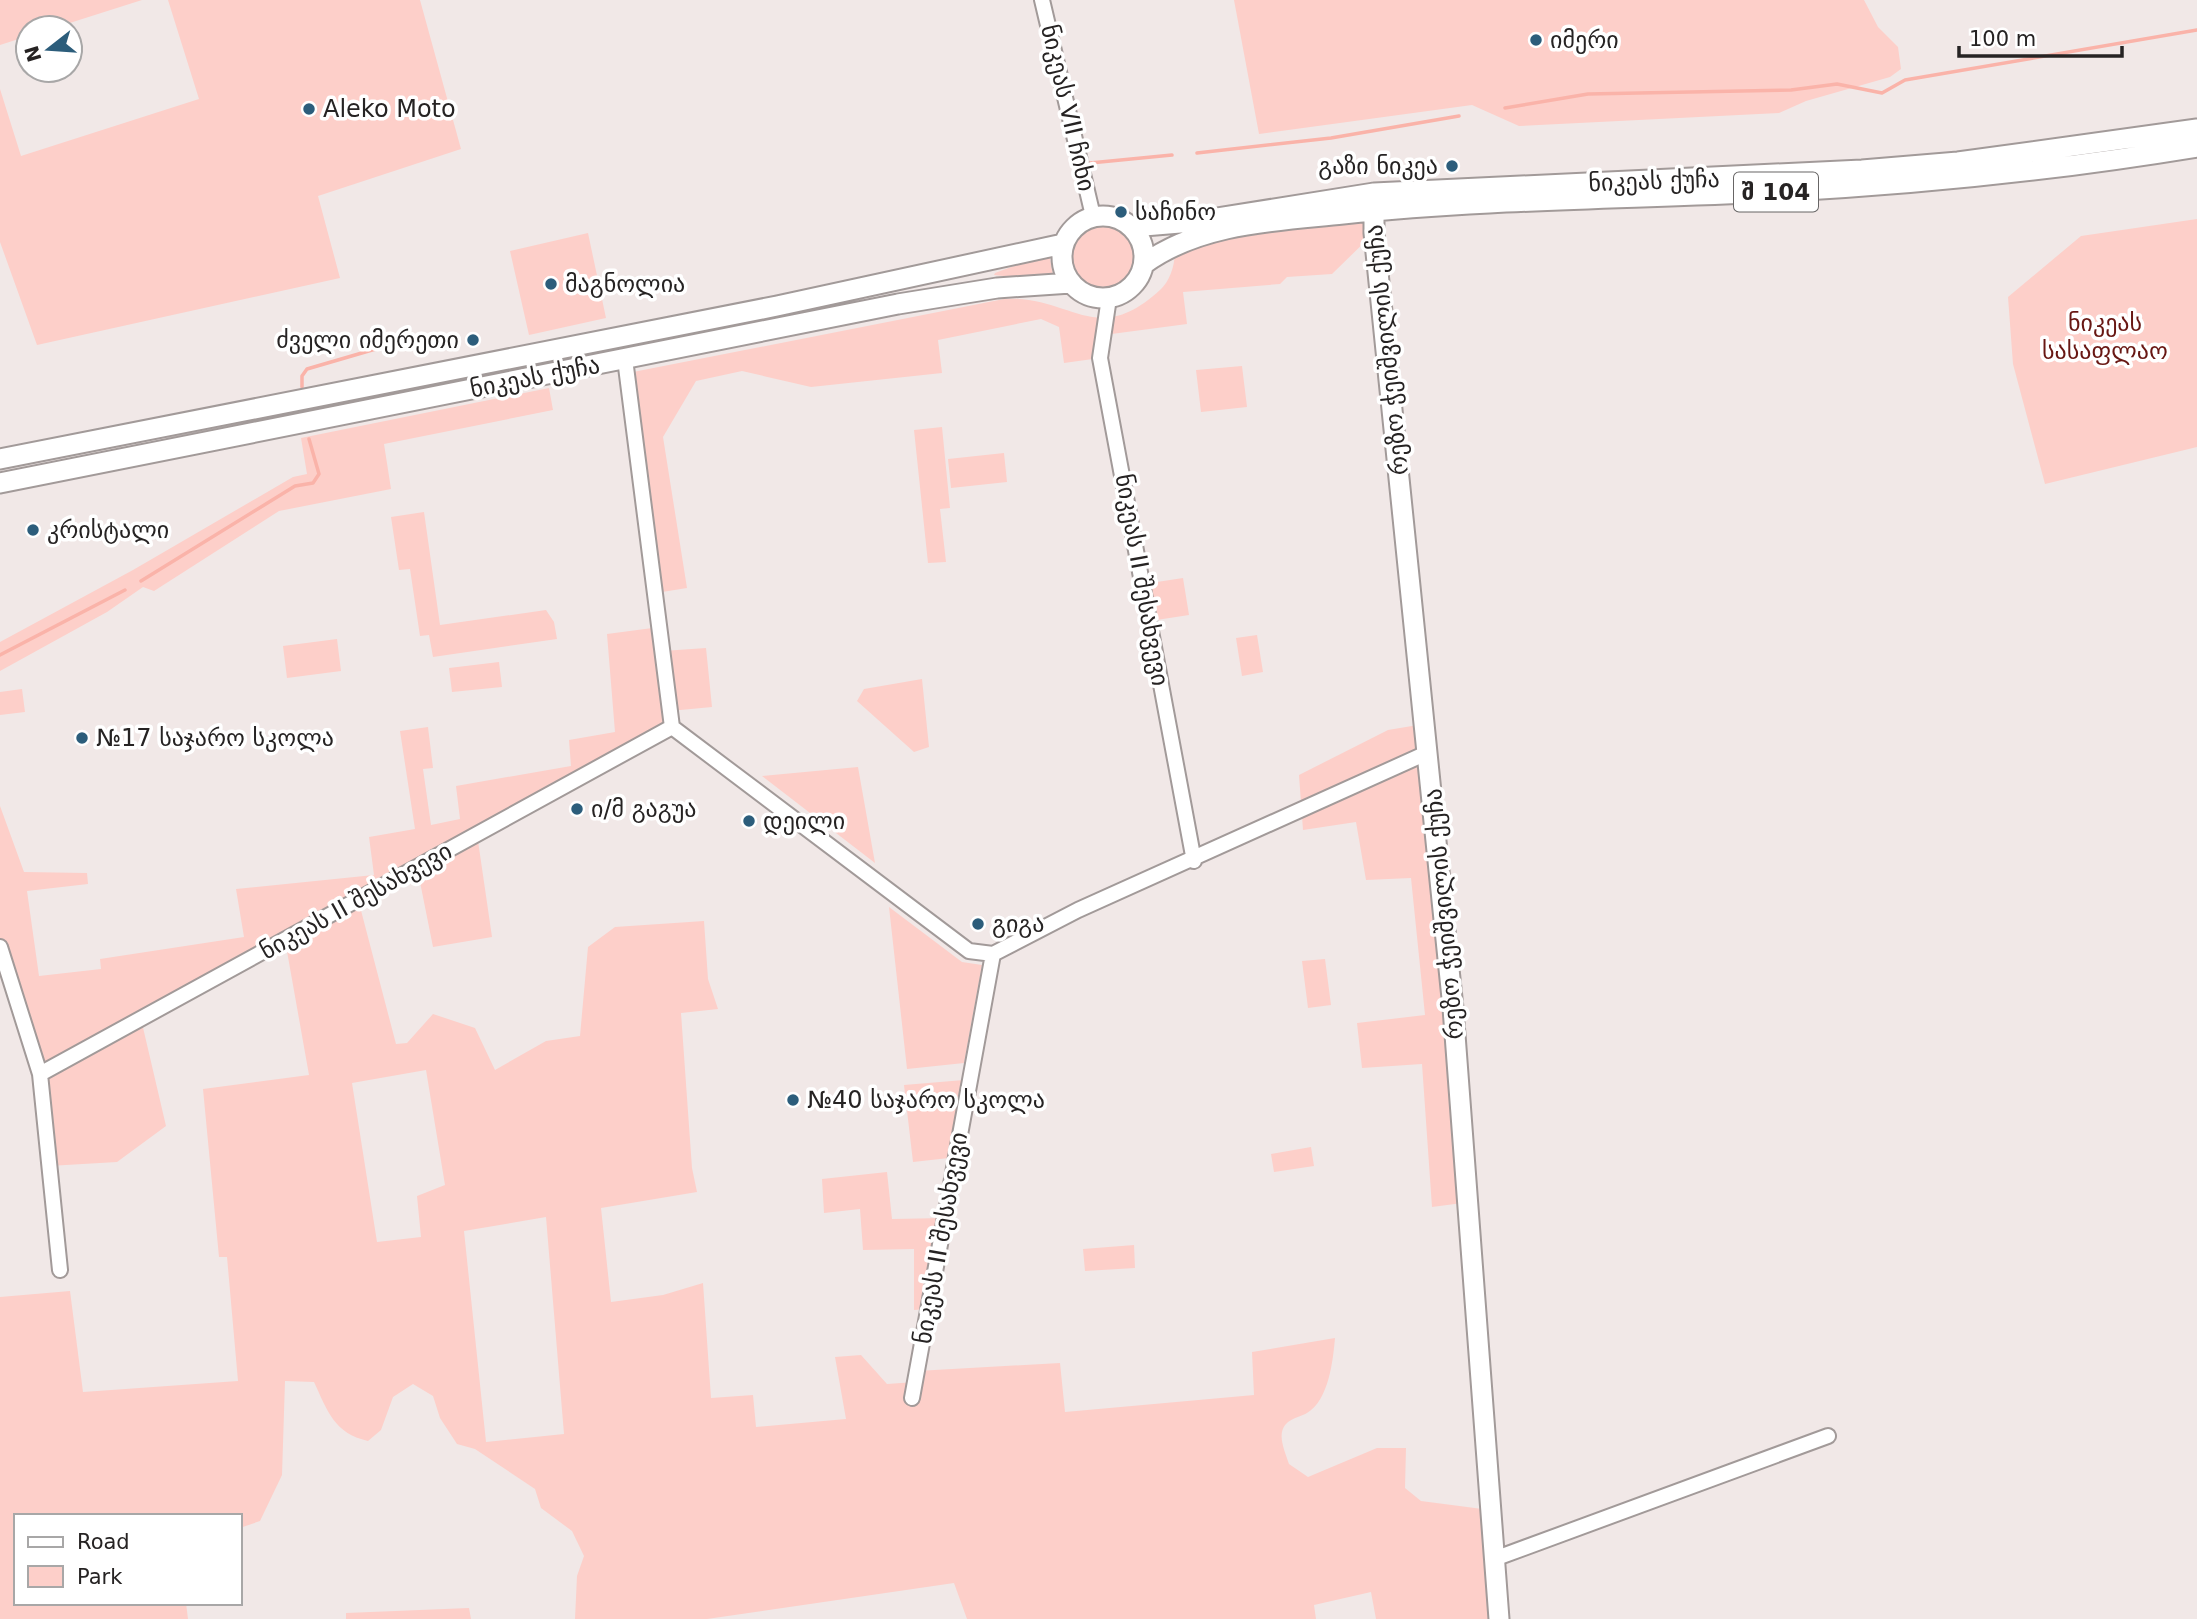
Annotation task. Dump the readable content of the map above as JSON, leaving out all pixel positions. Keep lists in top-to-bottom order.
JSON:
{
  "streets": {
    "main road": ["ნიკეას ქუჩა", "შ 104", "რეზო ჭეიშვილის ქუჩა"],
    "street": ["ნიკეას VII ჩიხი", "ნიკეას II შესახვევი"]
  },
  "crossings": [
    ["ნიკეას VII ჩიხი", "ნიკეას ქუჩა"],
    ["ნიკეას VII ჩიხი", "ნიკეას II შესახვევი"],
    ["ნიკეას ქუჩა", "შ 104"],
    ["ნიკეას ქუჩა", "რეზო ჭეიშვილის ქუჩა"],
    ["ნიკეას ქუჩა", "ნიკეას II შესახვევი"]
  ],
  "parks": ["ნიკეას სასაფლაო"],
  "places": [
    "იმერი",
    "Aleko Moto",
    "გაზი ნიკეა",
    "საჩინო",
    "მაგნოლია",
    "ძველი იმერეთი",
    "კრისტალი",
    "№17 საჯარო სკოლა",
    "ი/მ გაგუა",
    "დეილი",
    "გიგა",
    "№40 საჯარო სკოლა"
  ],
  "legend": ["Road", "Park"],
  "scale_bar": "100 m",
  "north": "left"
}
